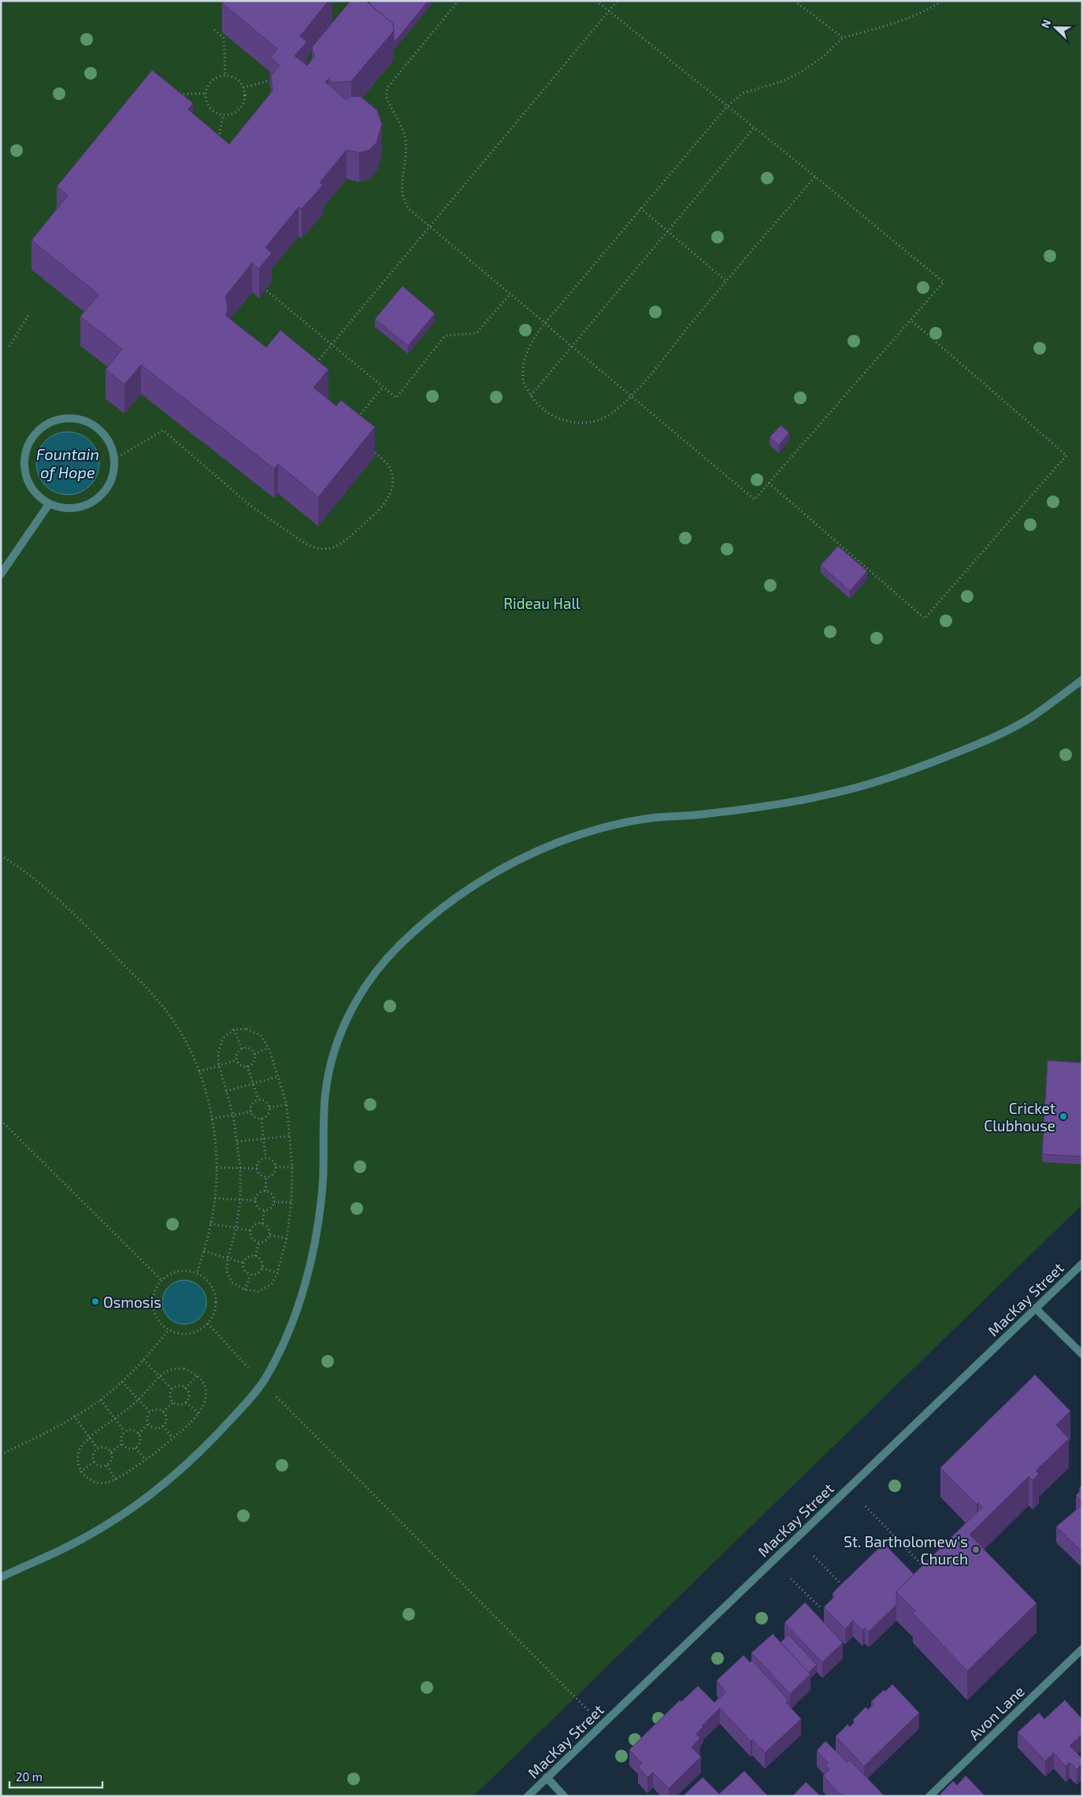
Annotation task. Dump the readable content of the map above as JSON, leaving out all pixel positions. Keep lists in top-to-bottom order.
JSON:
{
  "streets": {
    "street": ["MacKay Street", "Avon Lane"]
  },
  "water": ["Fountain of Hope"],
  "parks": ["Rideau Hall"],
  "places": ["Cricket Clubhouse", "Osmosis", "St. Bartholomew's Church"],
  "scale_bar": "20 m",
  "north": "left"
}
